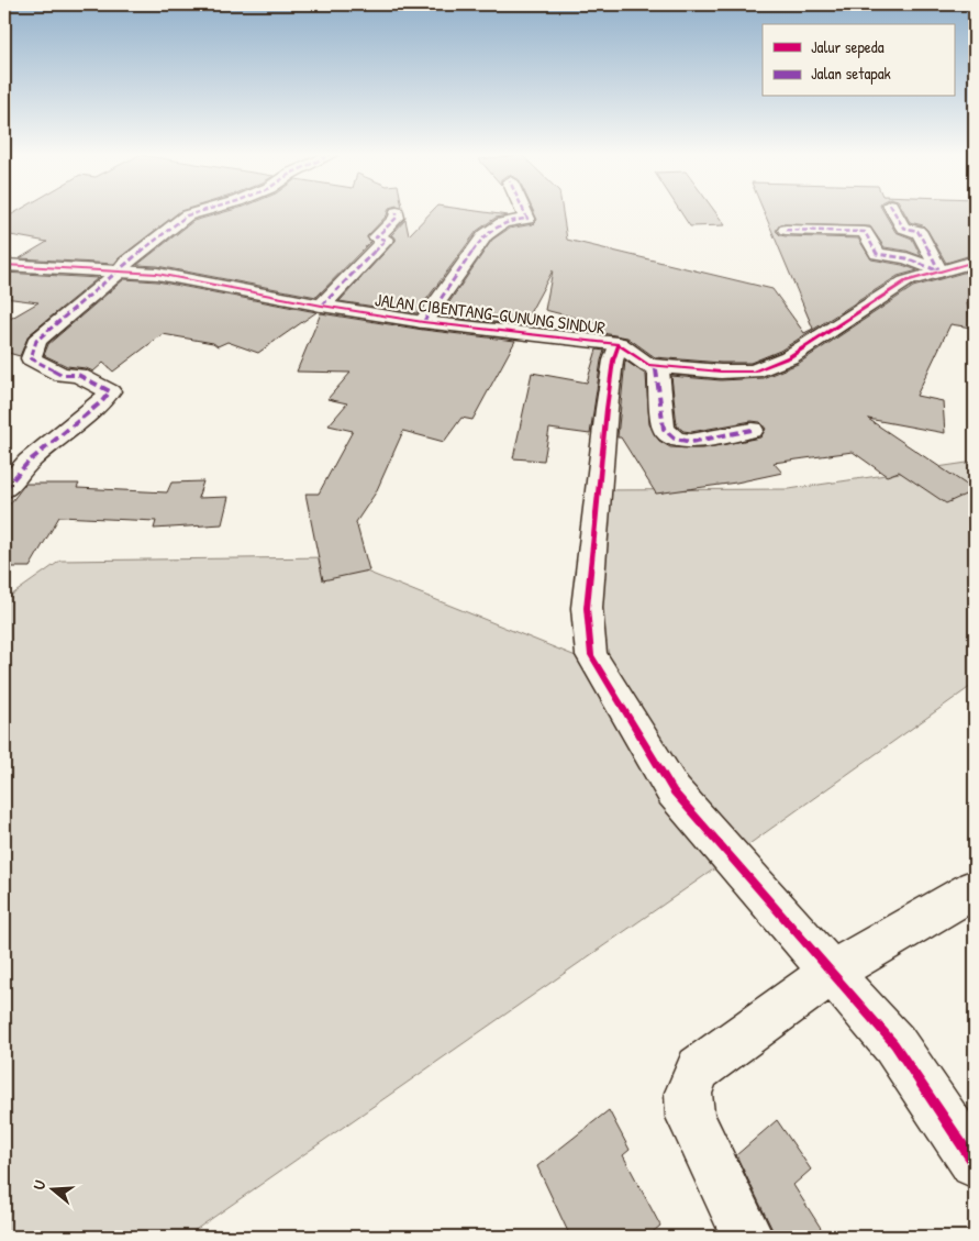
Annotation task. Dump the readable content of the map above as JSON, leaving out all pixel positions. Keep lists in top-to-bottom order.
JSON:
{
  "streets": {
    "street": ["JALAN CIBENTANG–GUNUNG SINDUR"]
  },
  "legend": ["Jalur sepeda", "Jalan setapak"],
  "north": "left"
}
